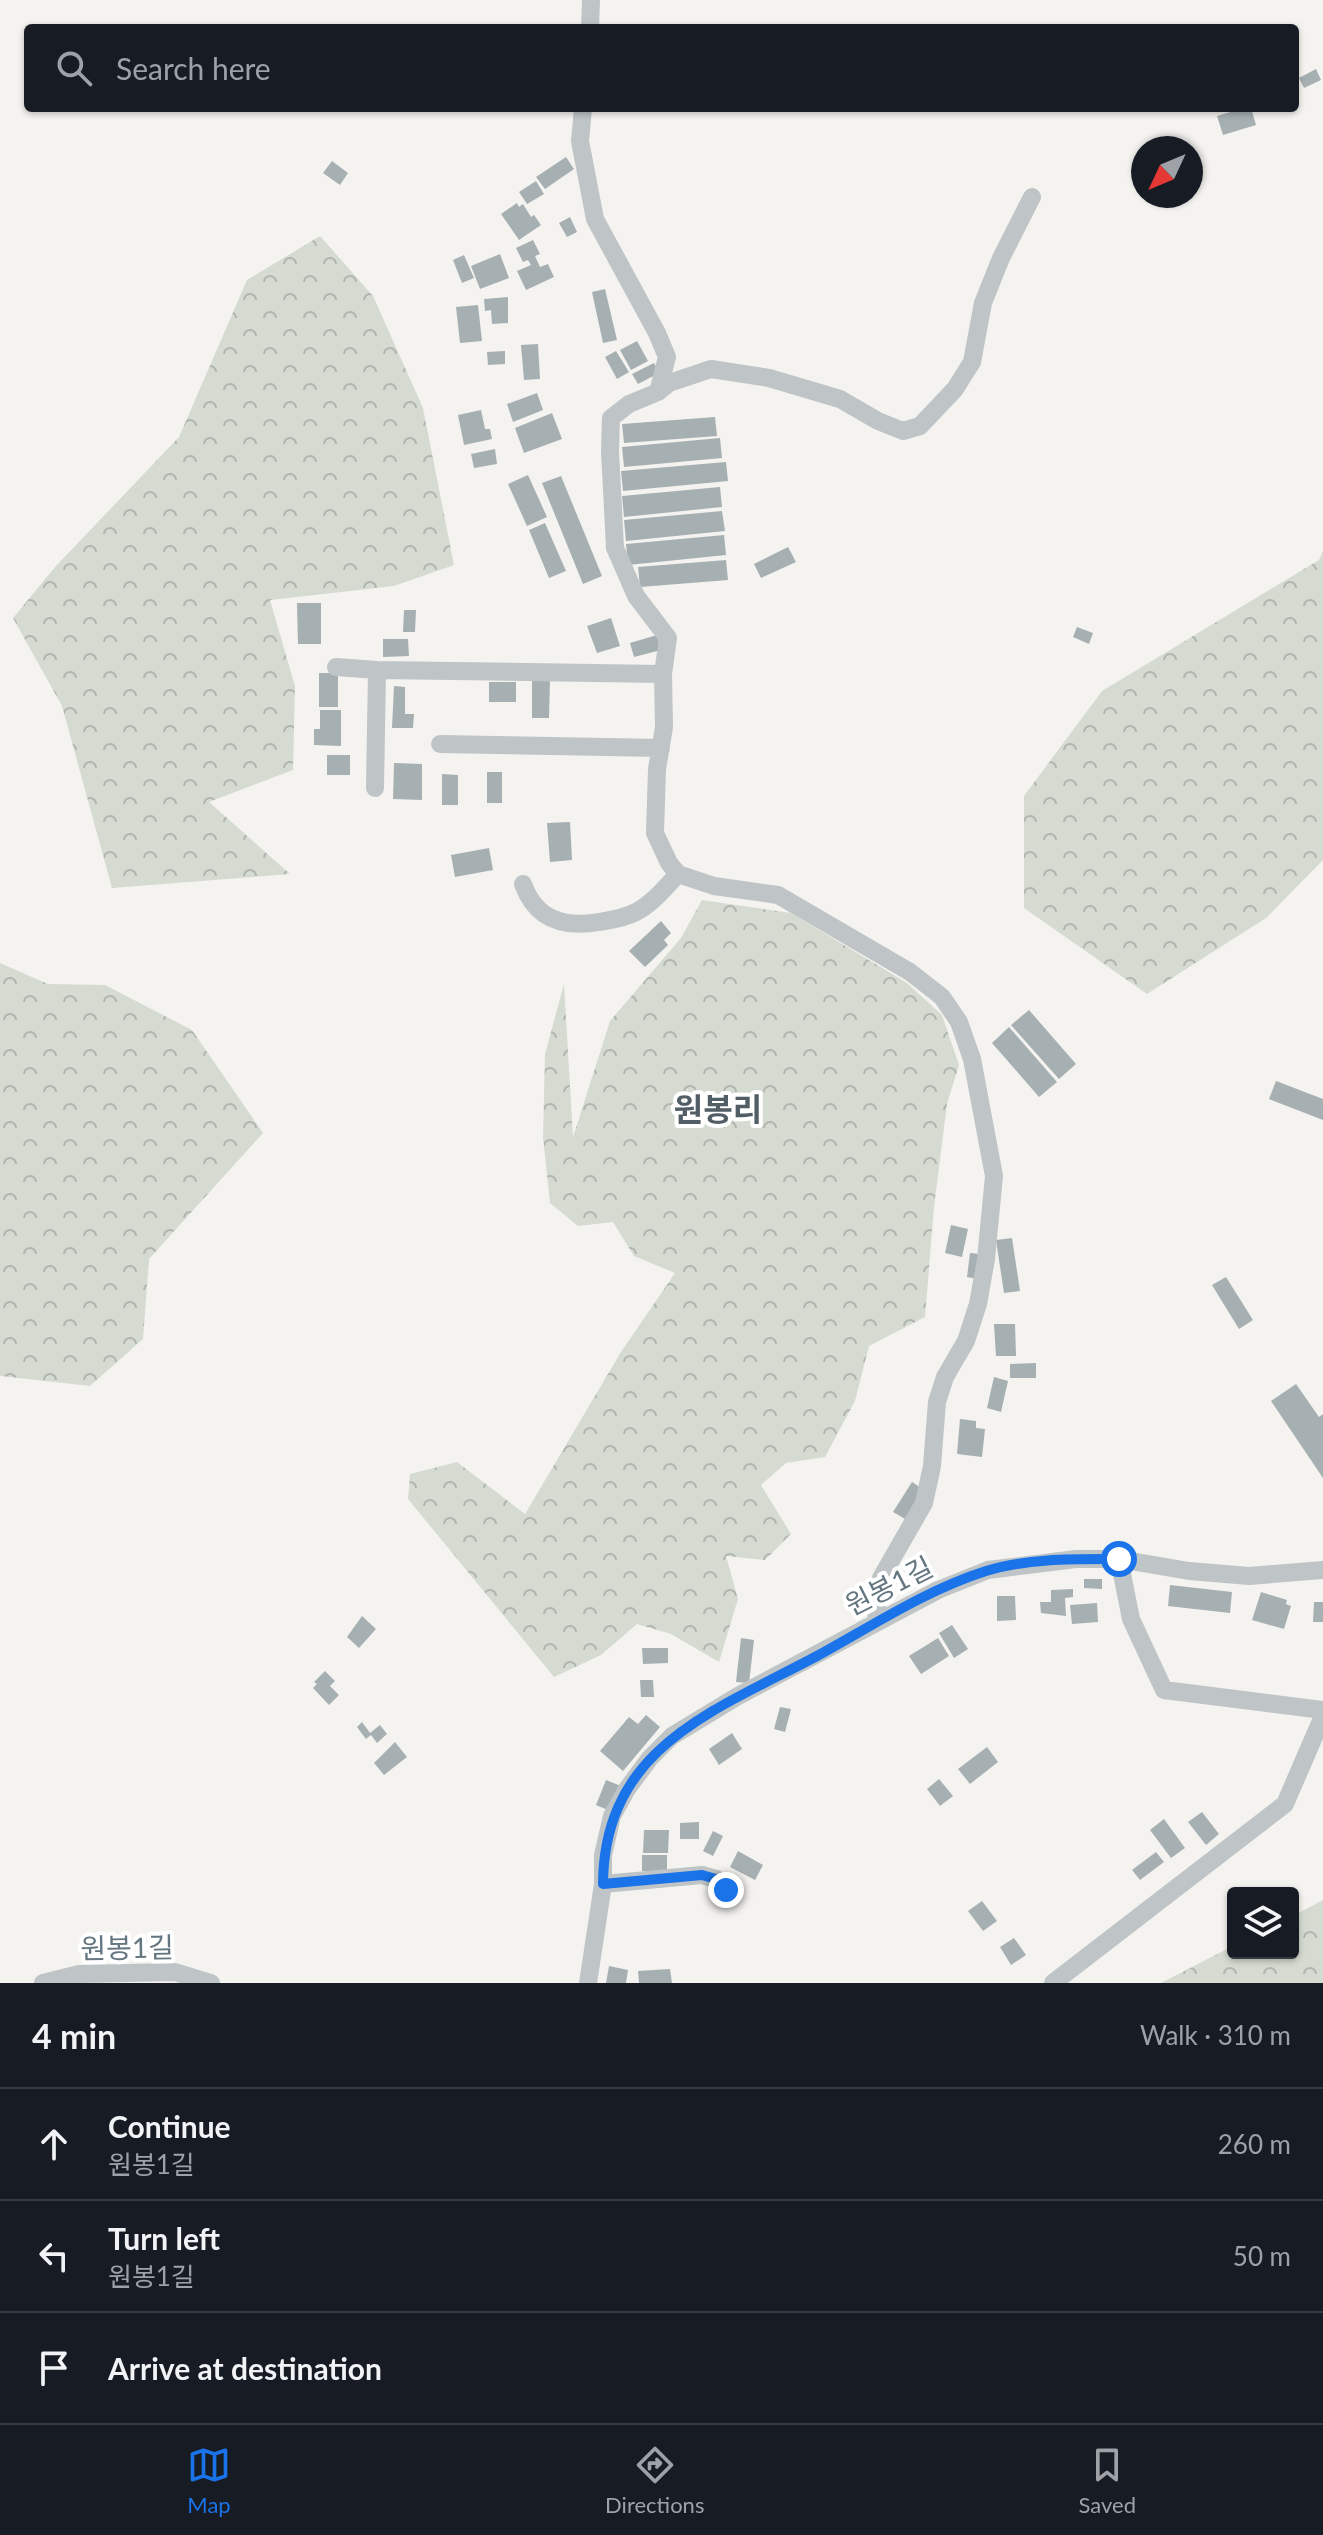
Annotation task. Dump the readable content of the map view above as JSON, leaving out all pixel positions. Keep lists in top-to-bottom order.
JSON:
{
  "streets": {
    "street": ["원봉1길"]
  },
  "districts": ["원봉리"],
  "north": "bottom left",
  "page": {
    "search": "Search here",
    "heading": ["4 min", "Walk · 310 m"],
    "list": [
      ["Continue", "원봉1길", "260 m"],
      ["Turn left", "원봉1길", "50 m"],
      "Arrive at destination"
    ],
    "nav": ["Map", "Directions", "Saved"]
  }
}
